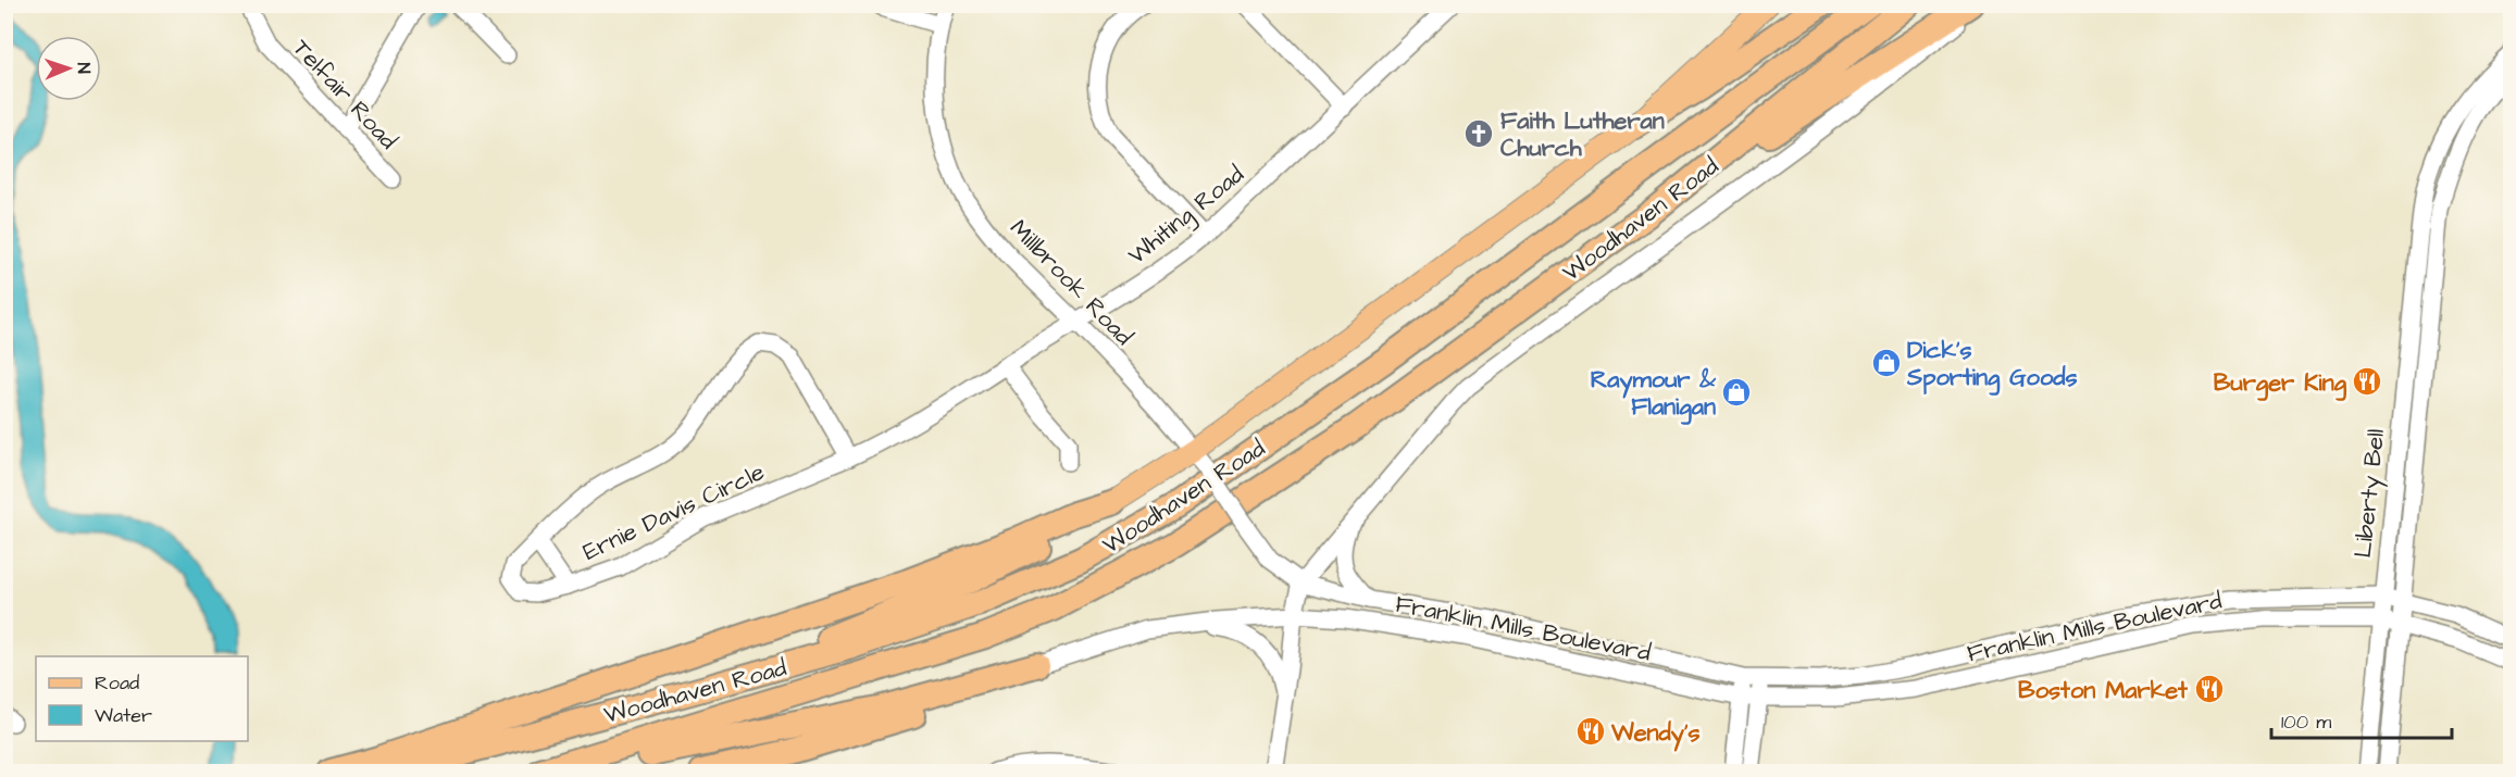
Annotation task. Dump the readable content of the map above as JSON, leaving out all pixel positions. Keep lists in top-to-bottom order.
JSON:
{
  "streets": {
    "highway": ["Woodhaven Road"],
    "street": [
      "Telfair Road",
      "Whiting Road",
      "Millbrook Road",
      "Liberty Bell",
      "Ernie Davis Circle",
      "Franklin Mills Boulevard"
    ]
  },
  "crossings": [
    ["Whiting Road", "Millbrook Road"],
    ["Whiting Road", "Ernie Davis Circle"],
    ["Woodhaven Road", "Millbrook Road"],
    ["Woodhaven Road", "Franklin Mills Boulevard"],
    ["Millbrook Road", "Franklin Mills Boulevard"],
    ["Liberty Bell", "Franklin Mills Boulevard"]
  ],
  "places": {
    "church": ["Faith Lutheran Church"],
    "shop": ["Dick's Sporting Goods", "Raymour & Flanigan"],
    "restaurant": ["Burger King", "Boston Market", "Wendy's"]
  },
  "legend": ["Road", "Water"],
  "scale_bar": "100 m",
  "north": "right"
}
